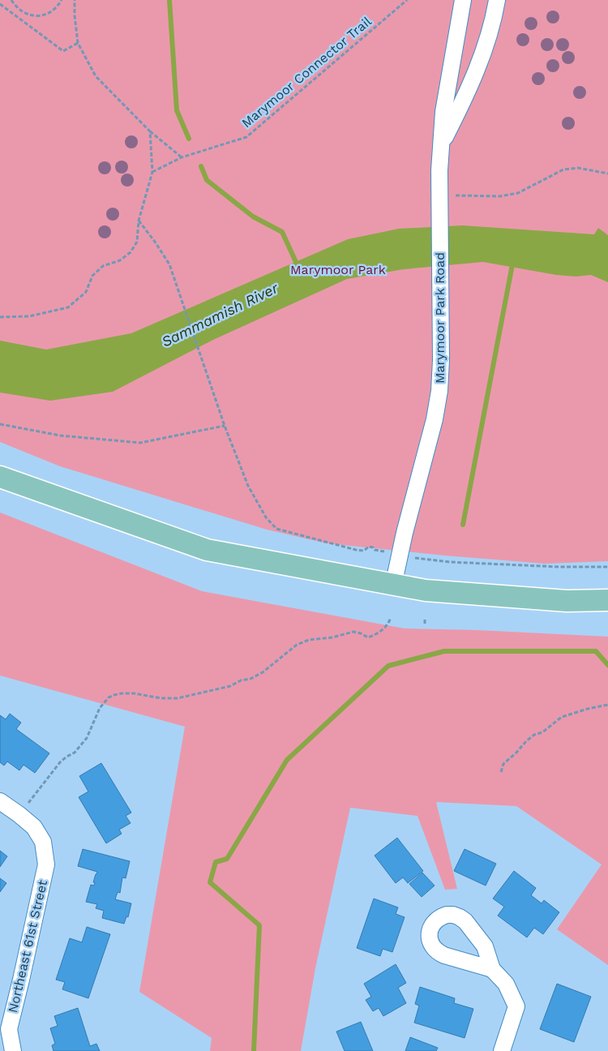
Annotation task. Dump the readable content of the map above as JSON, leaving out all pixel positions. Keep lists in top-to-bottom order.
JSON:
{
  "streets": {
    "street": ["Marymoor Park Road", "Northeast 61st Street"],
    "path": ["Marymoor Connector Trail"]
  },
  "water": ["Sammamish River"],
  "parks": ["Marymoor Park"]
}
